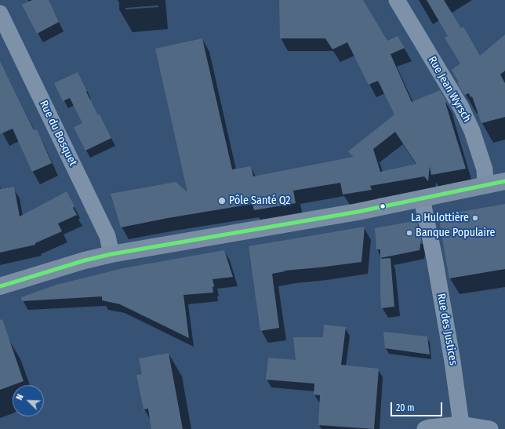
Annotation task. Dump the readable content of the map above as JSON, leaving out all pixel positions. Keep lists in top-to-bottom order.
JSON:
{
  "streets": {
    "street": ["Rue Jean Wyrsch", "Rue du Bosquet", "Rue des Justices"]
  },
  "places": ["Pôle Santé Q2", "La Hulottière", "Banque Populaire"],
  "scale_bar": "20 m",
  "north": "top left"
}
